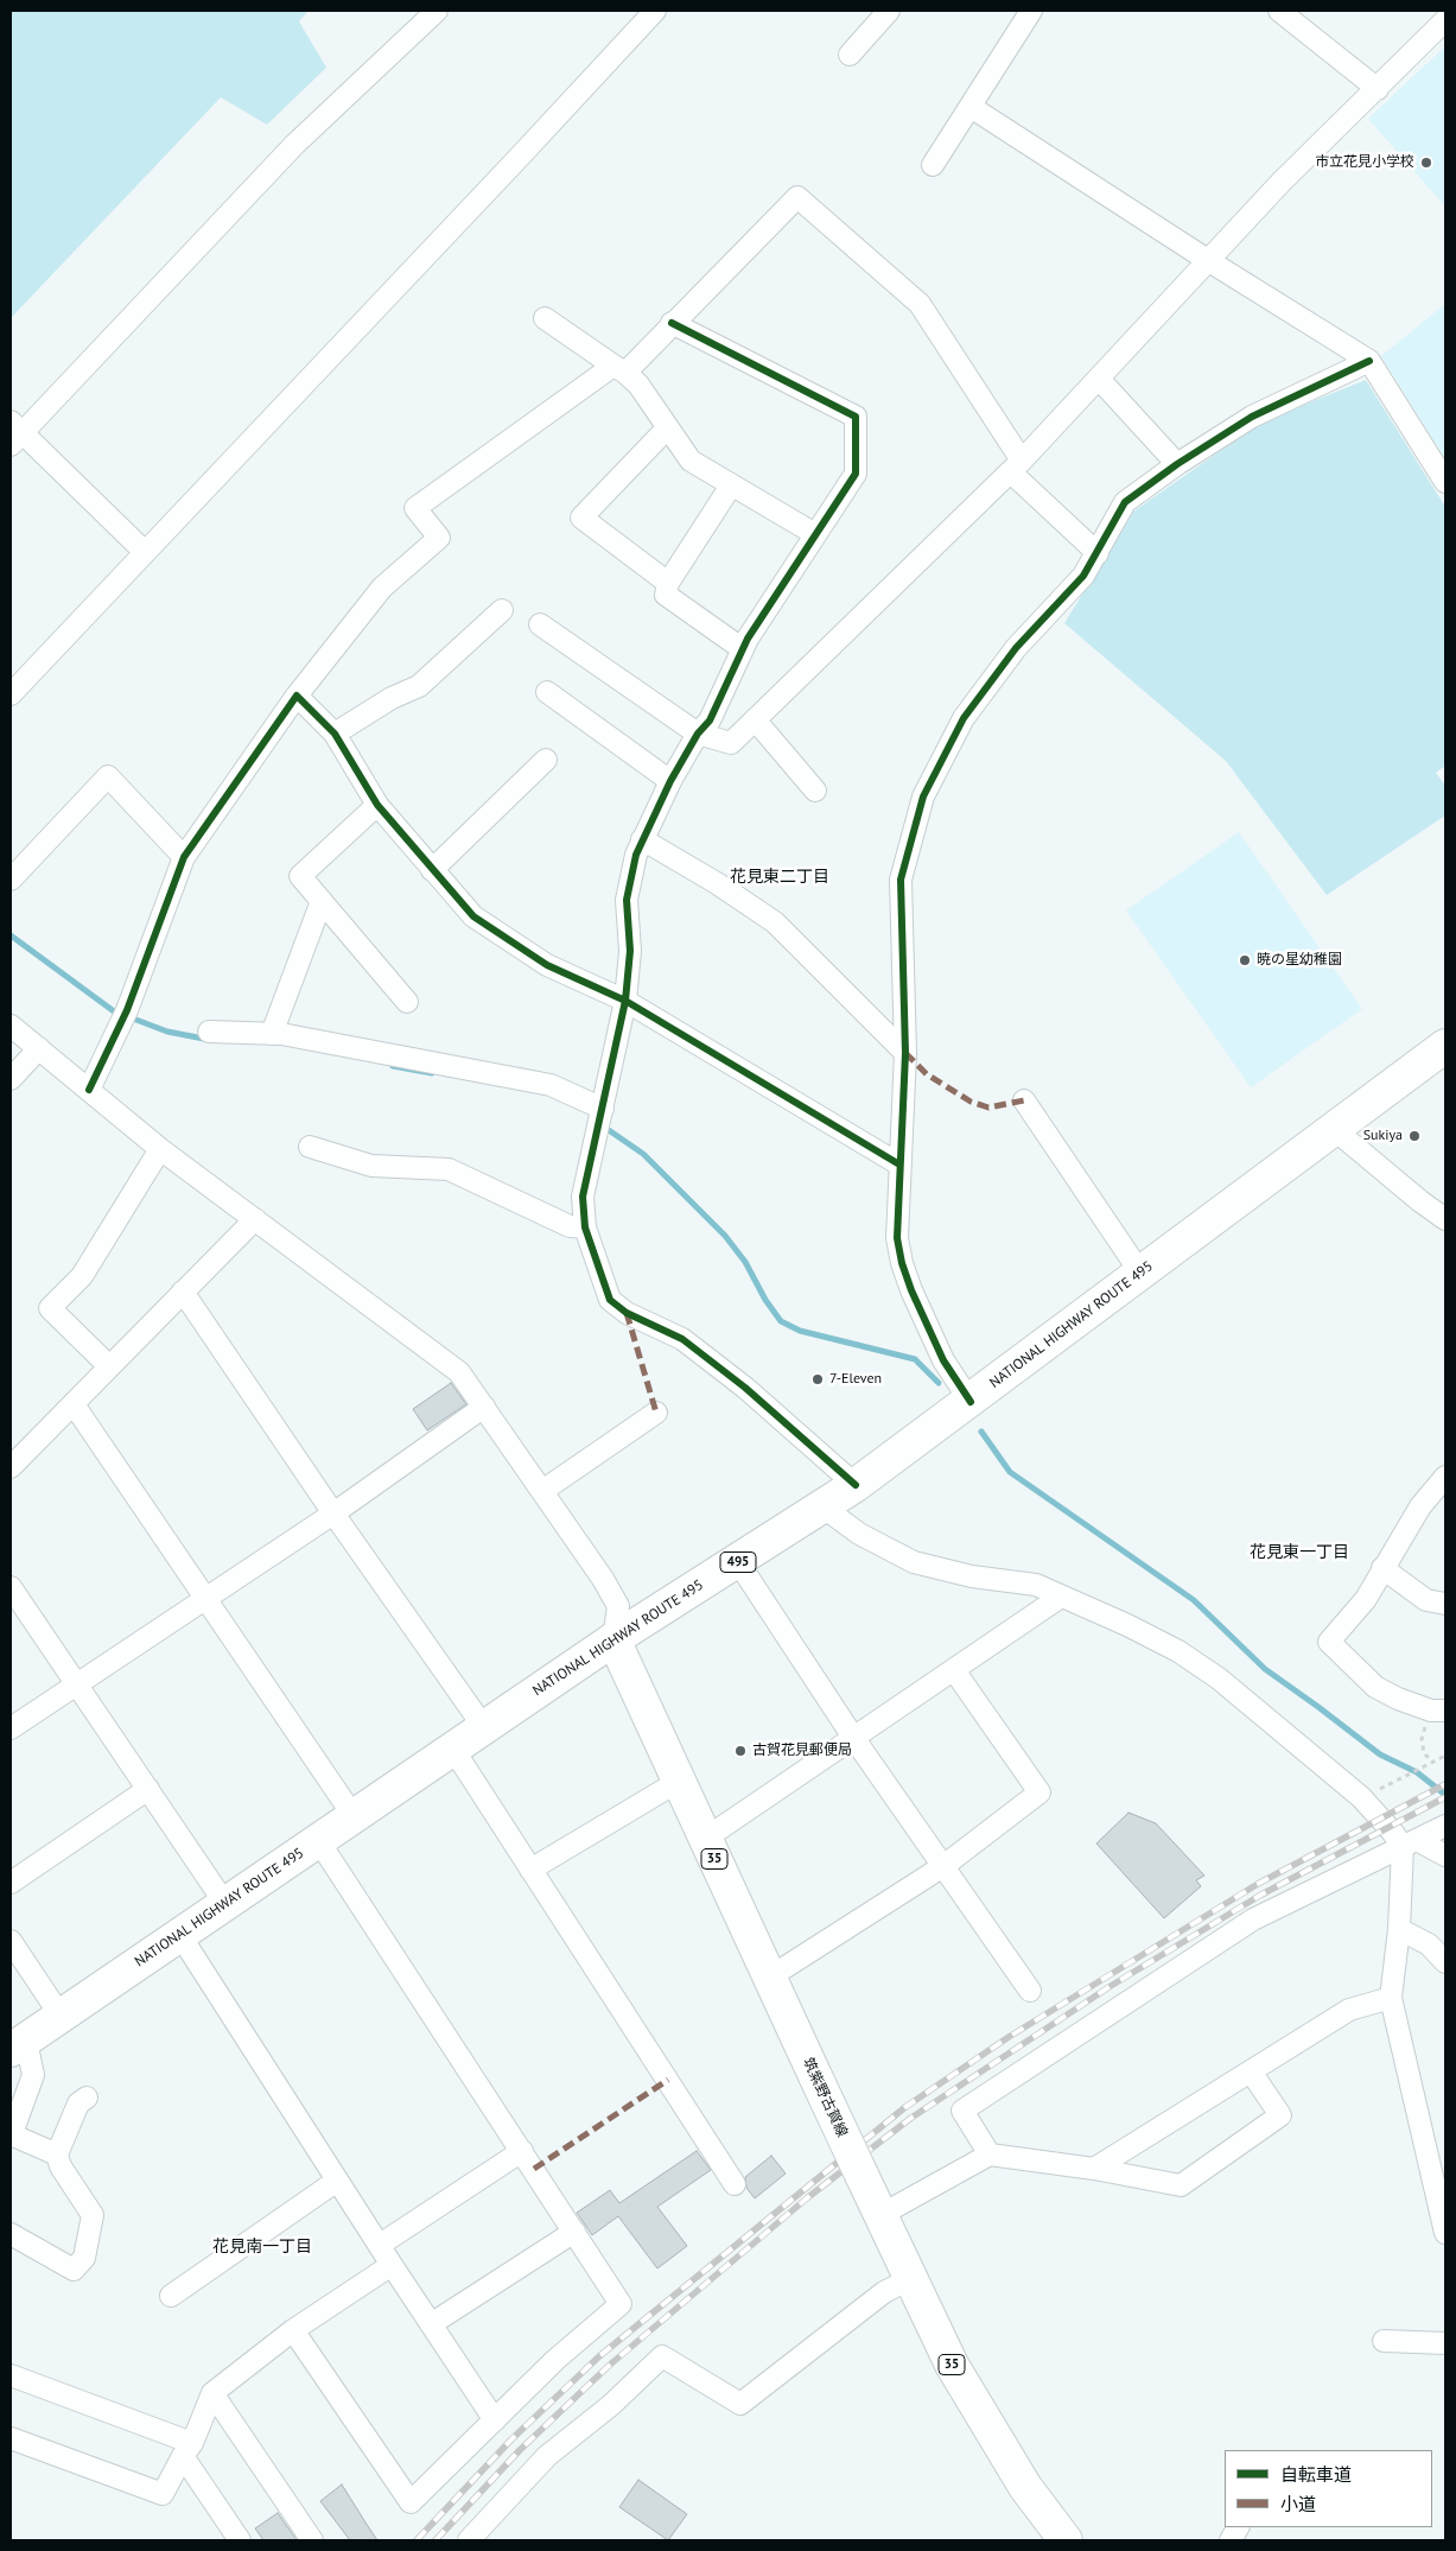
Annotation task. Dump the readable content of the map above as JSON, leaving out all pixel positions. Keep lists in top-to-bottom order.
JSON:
{
  "streets": {
    "main road": [
      "NATIONAL HIGHWAY ROUTE 495",
      "495",
      "35",
      "筑紫野古賀線"
    ]
  },
  "crossings": [
    ["NATIONAL HIGHWAY ROUTE 495", "筑紫野古賀線"]
  ],
  "districts": ["花見東二丁目", "花見東一丁目", "花見南一丁目"],
  "places": [
    "市立花見小学校",
    "暁の星幼稚園",
    "Sukiya",
    "7-Eleven",
    "古賀花見郵便局"
  ],
  "legend": ["自転車道", "小道"]
}
